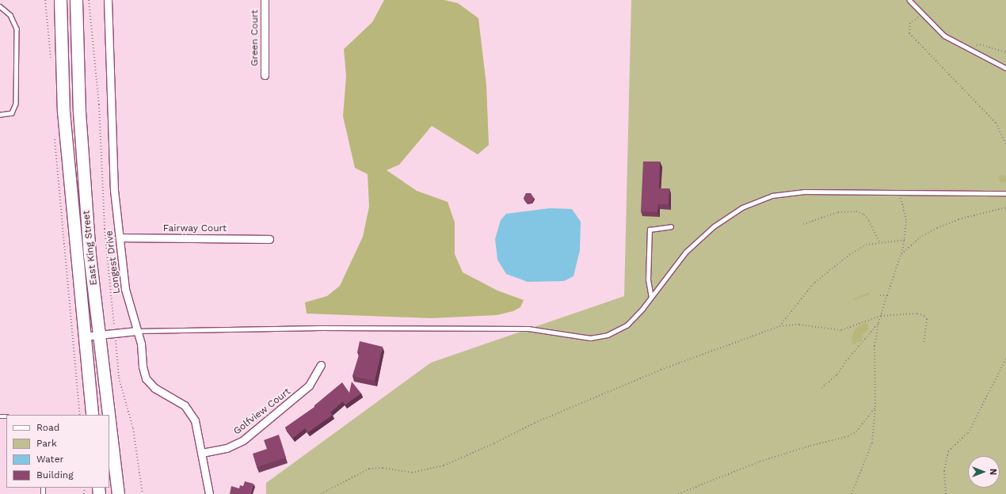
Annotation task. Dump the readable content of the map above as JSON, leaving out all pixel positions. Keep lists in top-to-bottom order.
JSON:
{
  "streets": {
    "main road": ["East King Street"],
    "street": [
      "Green Court",
      "Fairway Court",
      "Longest Drive",
      "Golfview Court"
    ]
  },
  "crossings": [
    ["Fairway Court", "Longest Drive"],
    ["Longest Drive", "Golfview Court"]
  ],
  "legend": [
    "Road",
    "Park",
    "Water",
    "Building"
  ],
  "north": "right"
}
